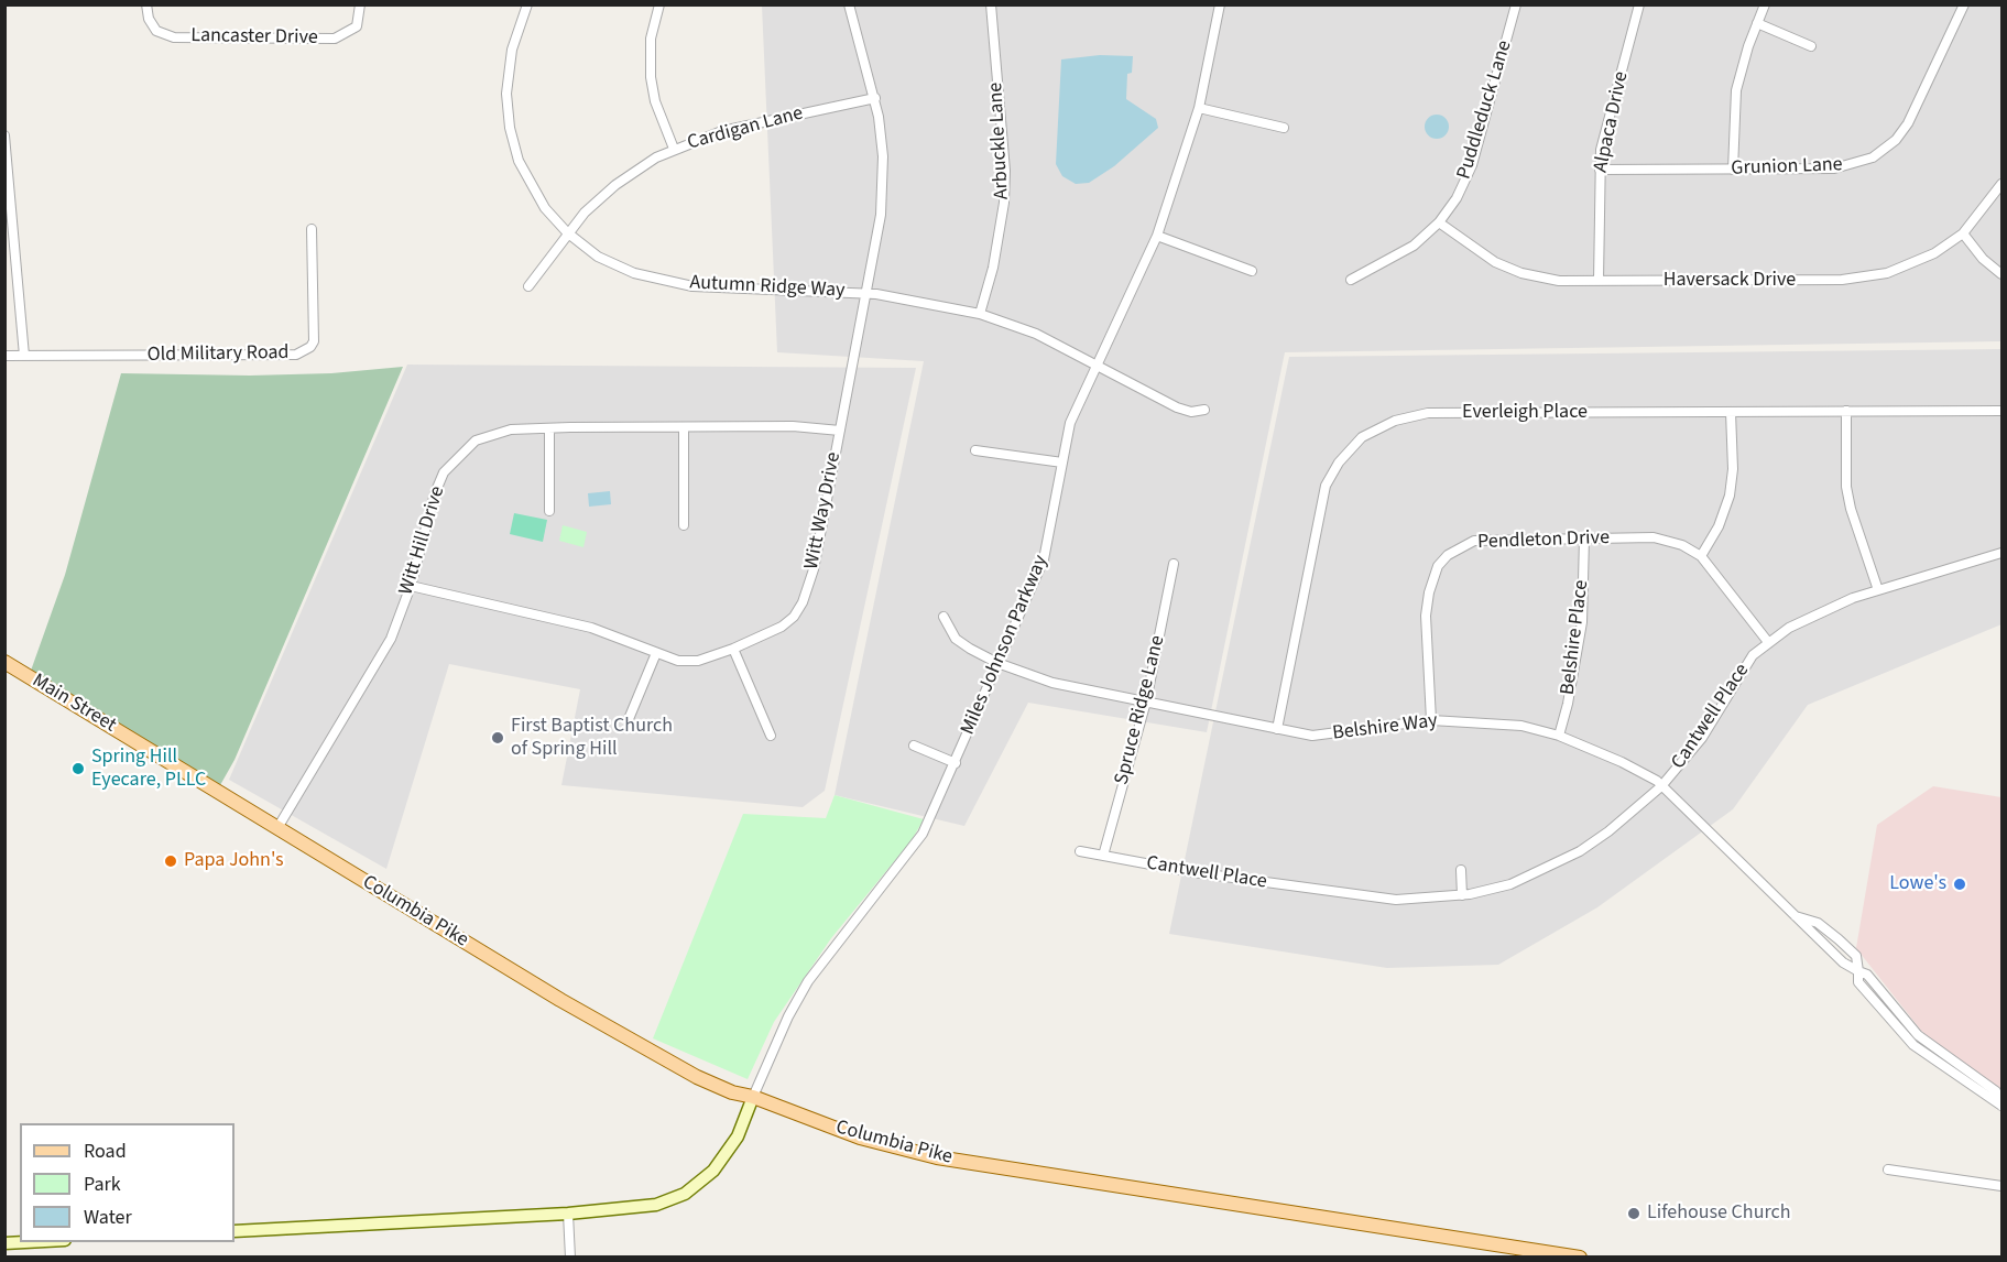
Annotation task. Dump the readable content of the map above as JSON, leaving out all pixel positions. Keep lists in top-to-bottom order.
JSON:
{
  "streets": {
    "main road": ["Main Street", "Columbia Pike"],
    "street": [
      "Lancaster Drive",
      "Puddleduck Lane",
      "Alpaca Drive",
      "Cardigan Lane",
      "Arbuckle Lane",
      "Grunion Lane",
      "Haversack Drive",
      "Autumn Ridge Way",
      "Old Military Road",
      "Everleigh Place",
      "Witt Way Drive",
      "Witt Hill Drive",
      "Pendleton Drive",
      "Belshire Place",
      "Miles Johnson Parkway",
      "Spruce Ridge Lane",
      "Cantwell Place",
      "Belshire Way"
    ]
  },
  "crossings": [
    ["Puddleduck Lane", "Haversack Drive"],
    ["Alpaca Drive", "Grunion Lane"],
    ["Alpaca Drive", "Haversack Drive"],
    ["Cardigan Lane", "Autumn Ridge Way"],
    ["Cardigan Lane", "Witt Way Drive"],
    ["Arbuckle Lane", "Autumn Ridge Way"],
    ["Autumn Ridge Way", "Witt Way Drive"],
    ["Autumn Ridge Way", "Miles Johnson Parkway"],
    ["Everleigh Place", "Belshire Way"],
    ["Witt Way Drive", "Witt Hill Drive"],
    ["Witt Hill Drive", "Main Street"],
    ["Witt Hill Drive", "Columbia Pike"],
    ["Pendleton Drive", "Belshire Place"],
    ["Pendleton Drive", "Cantwell Place"],
    ["Pendleton Drive", "Belshire Way"],
    ["Belshire Place", "Belshire Way"],
    ["Miles Johnson Parkway", "Belshire Way"],
    ["Miles Johnson Parkway", "Columbia Pike"],
    ["Main Street", "Columbia Pike"],
    ["Spruce Ridge Lane", "Cantwell Place"],
    ["Spruce Ridge Lane", "Belshire Way"],
    ["Cantwell Place", "Belshire Way"]
  ],
  "places": [
    "First Baptist Church of Spring Hill",
    "Spring Hill Eyecare, PLLC",
    "Papa John's",
    "Lowe's",
    "Lifehouse Church"
  ],
  "legend": ["Road", "Park", "Water"]
}
